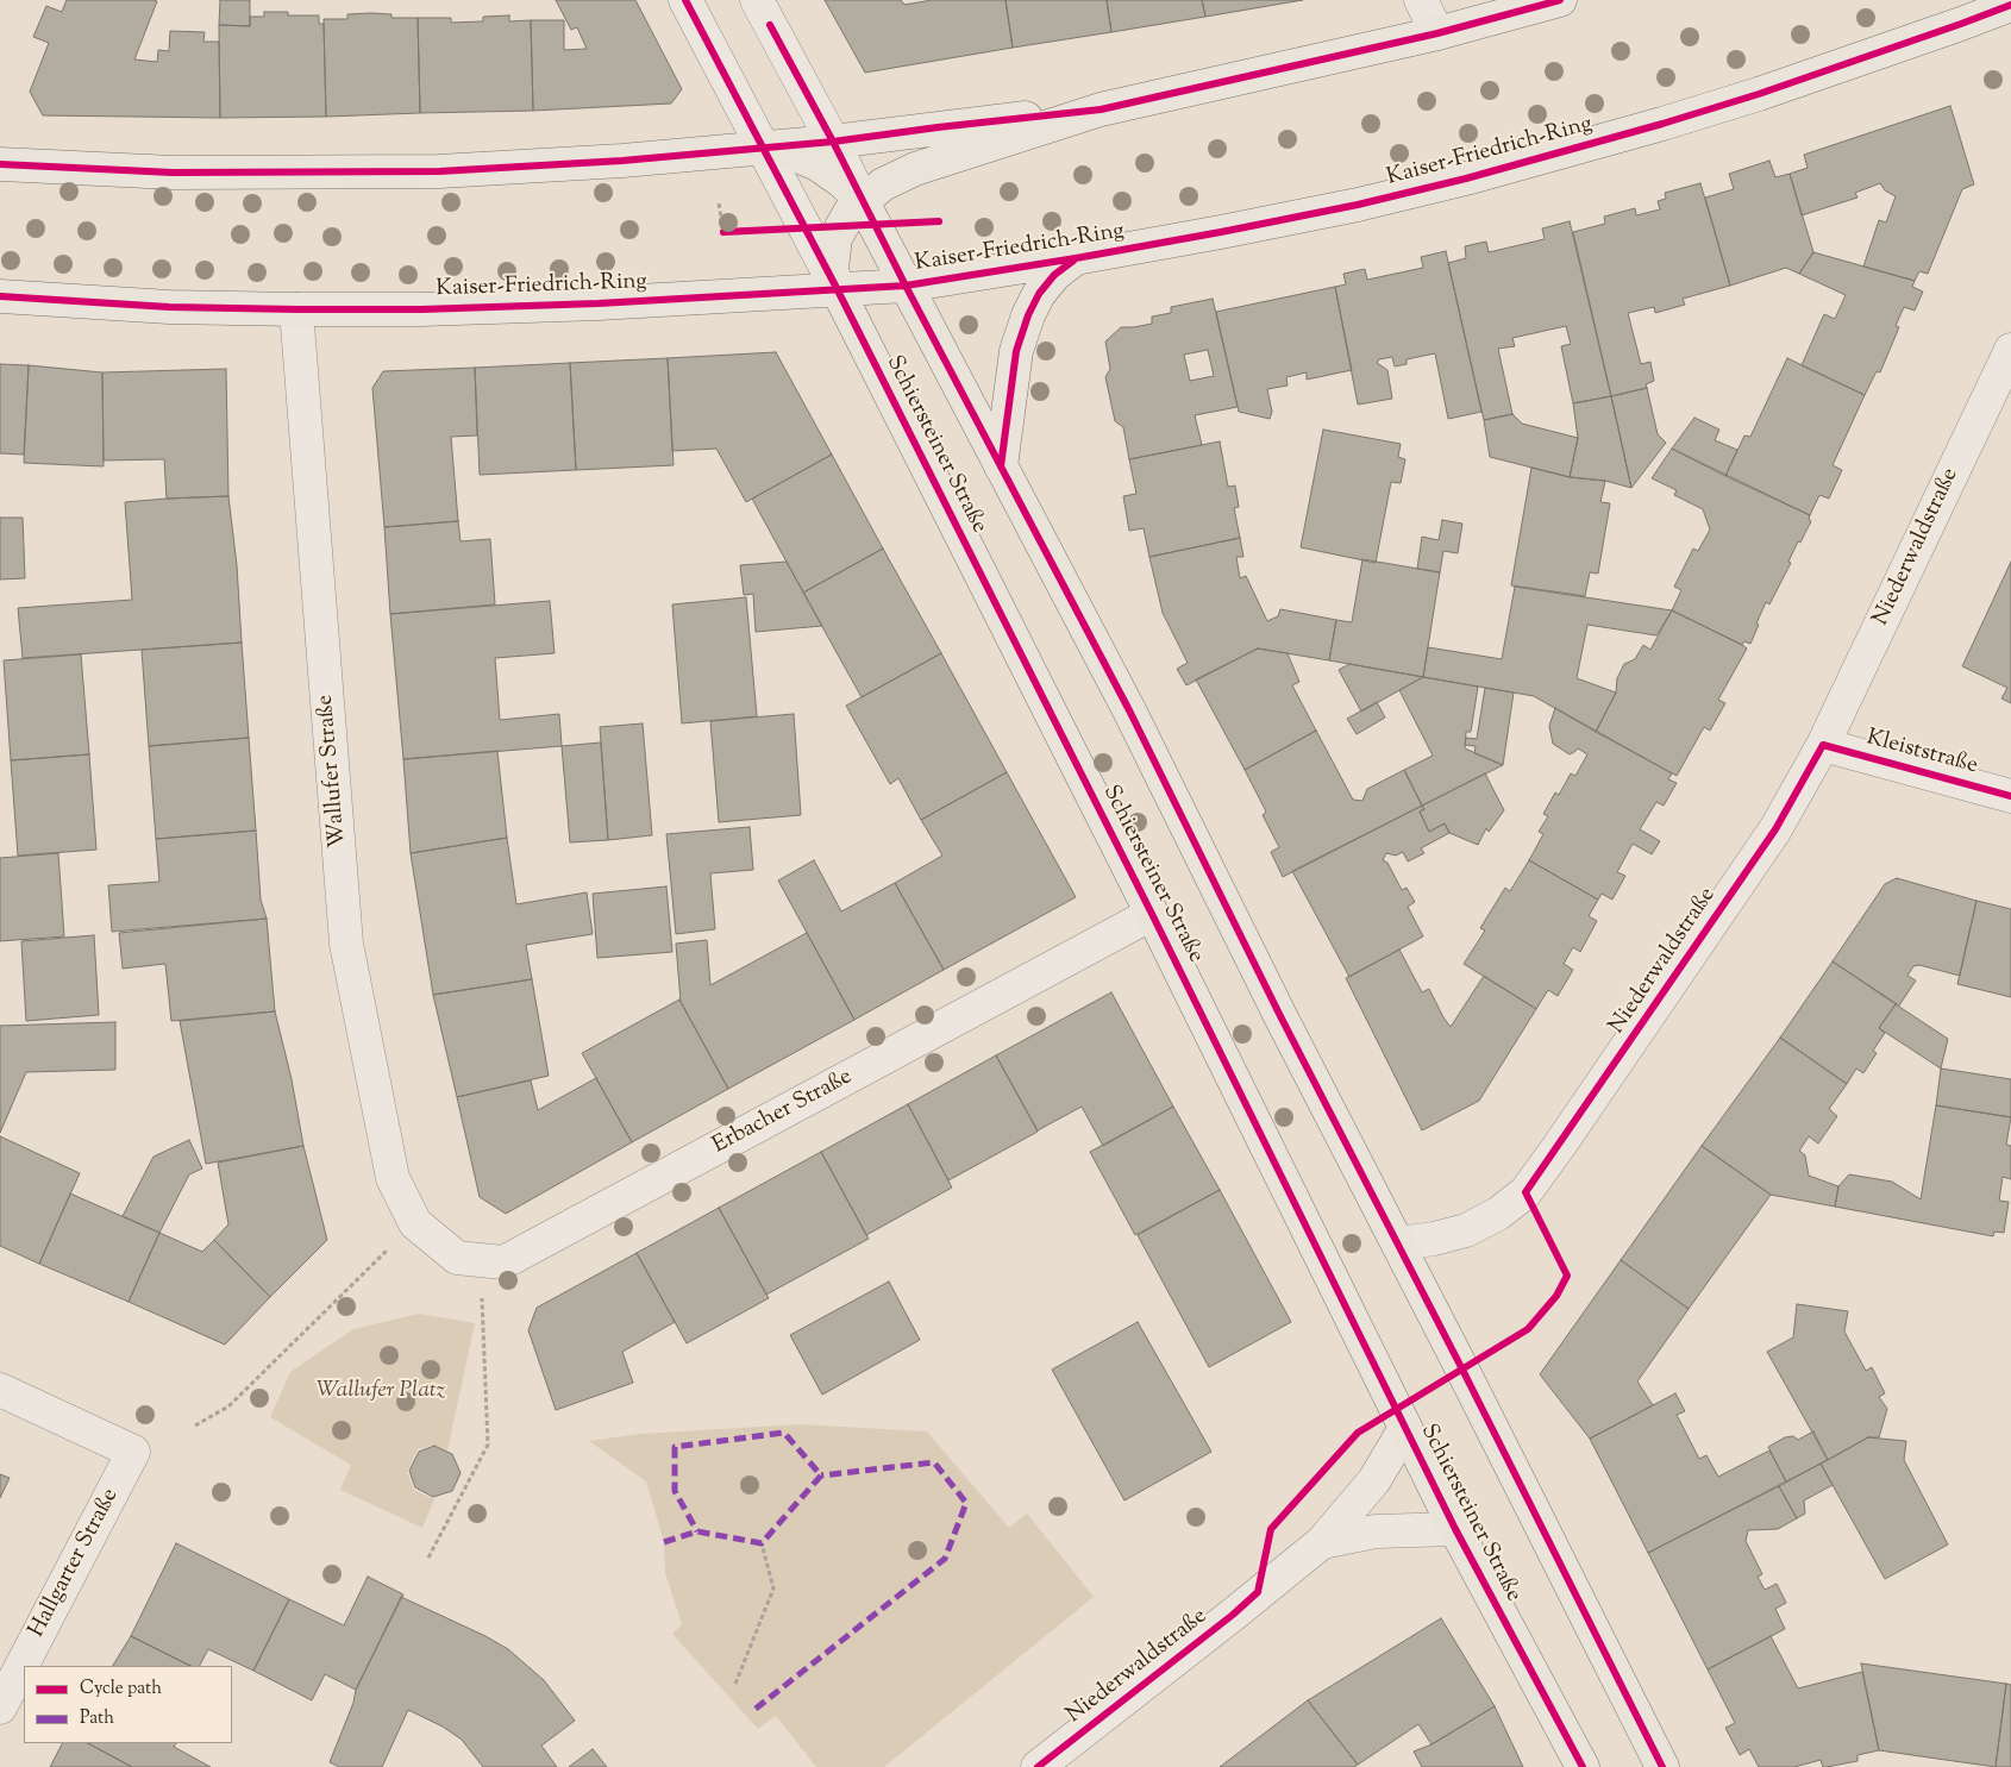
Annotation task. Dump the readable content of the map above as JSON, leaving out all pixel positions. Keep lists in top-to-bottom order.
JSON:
{
  "streets": {
    "main road": ["Kaiser-Friedrich-Ring", "Schiersteiner Straße"],
    "street": [
      "Niederwaldstraße",
      "Kleiststraße",
      "Wallufer Straße",
      "Erbacher Straße",
      "Hallgarter Straße"
    ]
  },
  "crossings": [
    ["Kaiser-Friedrich-Ring", "Schiersteiner Straße"],
    ["Kaiser-Friedrich-Ring", "Wallufer Straße"],
    ["Schiersteiner Straße", "Niederwaldstraße"],
    ["Schiersteiner Straße", "Erbacher Straße"],
    ["Niederwaldstraße", "Kleiststraße"],
    ["Wallufer Straße", "Erbacher Straße"]
  ],
  "parks": ["Wallufer Platz"],
  "legend": ["Cycle path", "Path"]
}
